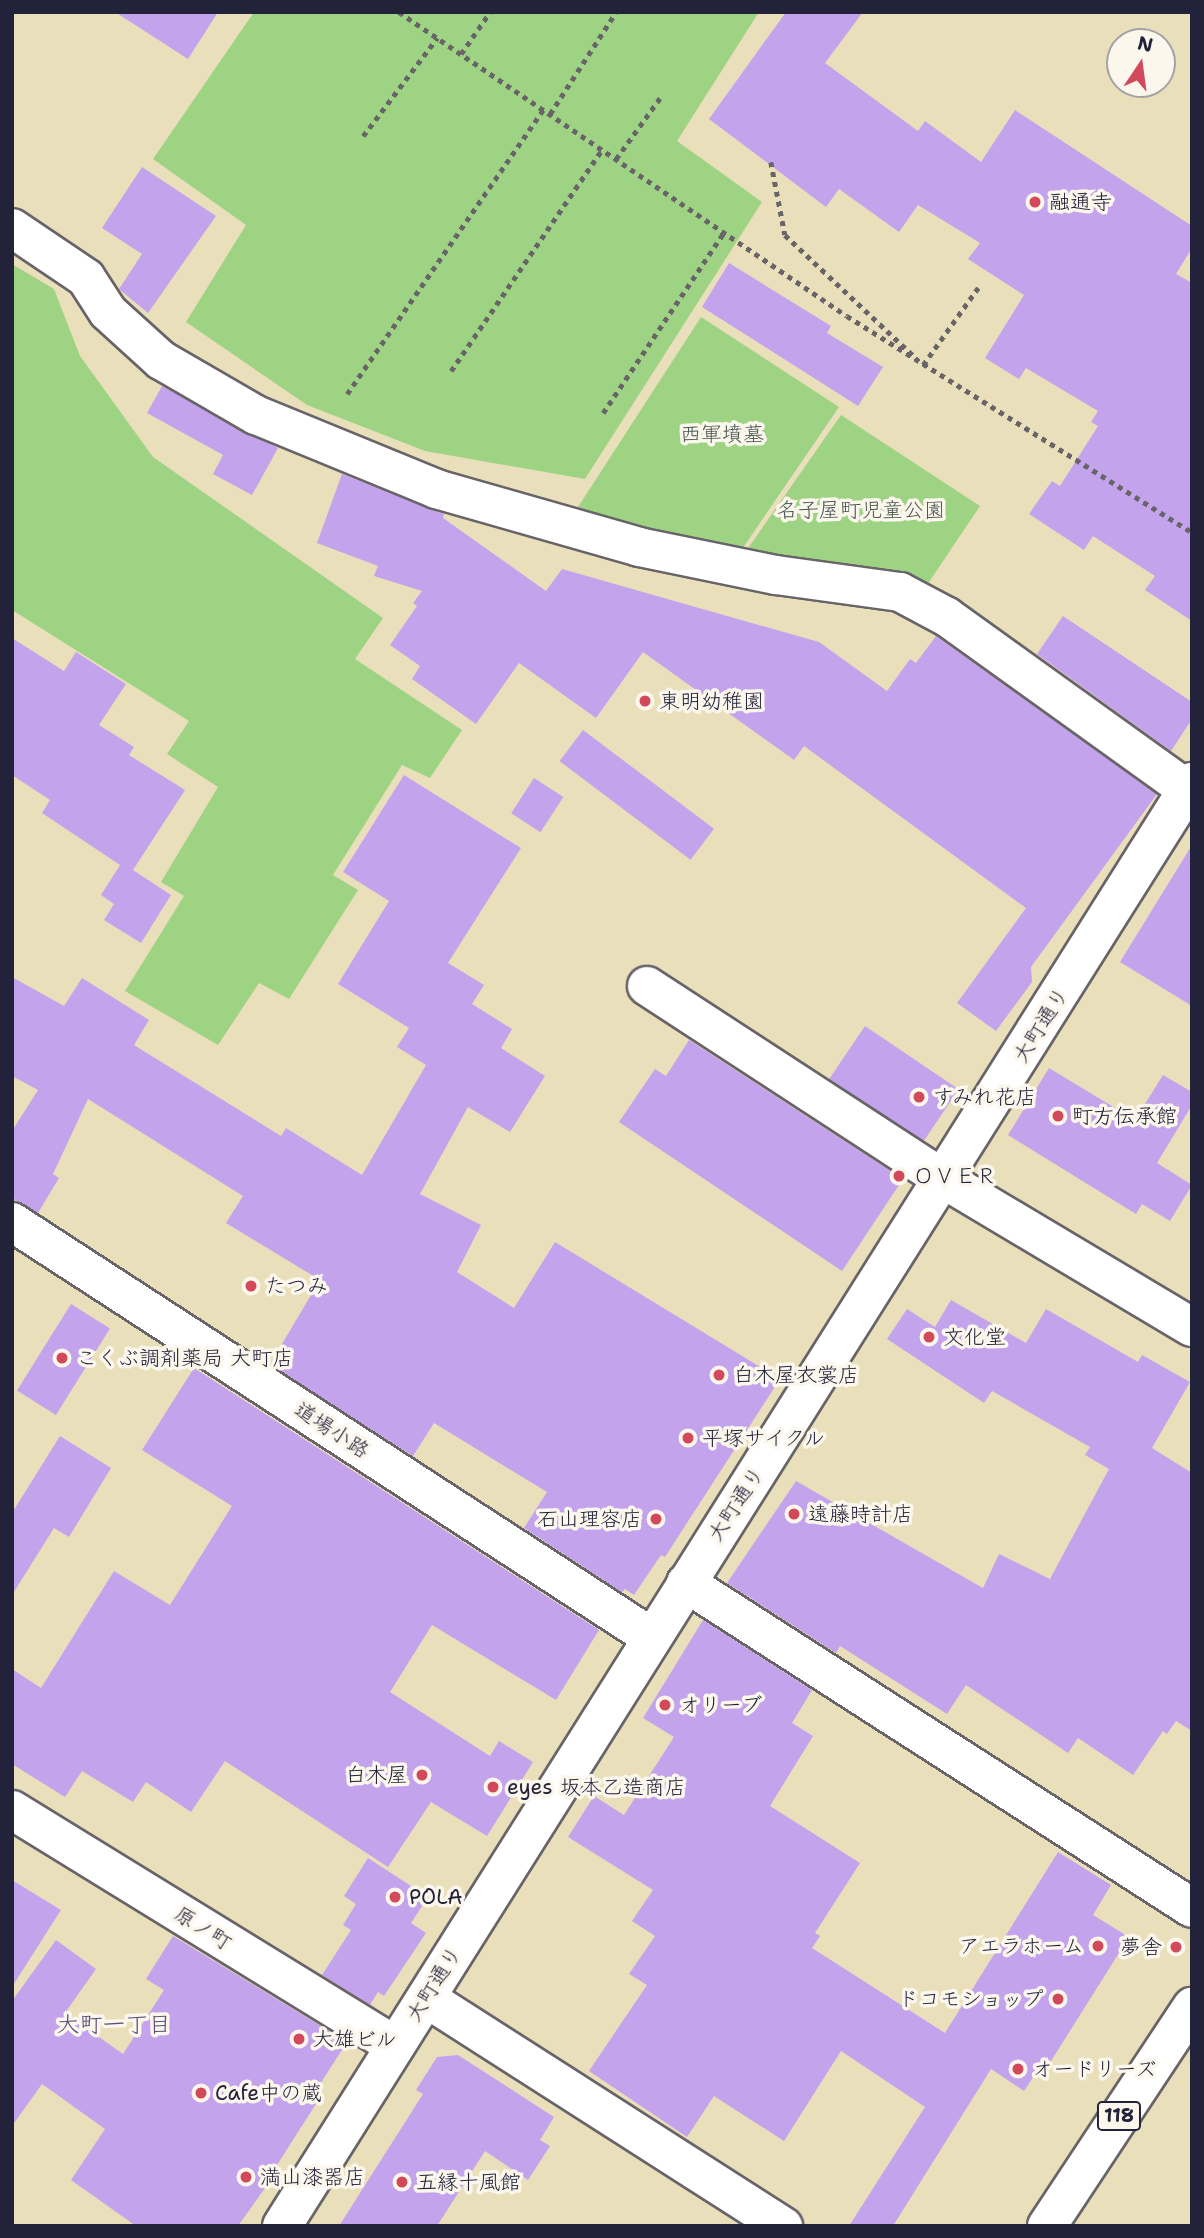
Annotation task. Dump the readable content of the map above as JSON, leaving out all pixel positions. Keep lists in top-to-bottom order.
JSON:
{
  "streets": {
    "main road": [
      "大町通り",
      "道場小路",
      "原ノ町",
      "118"
    ]
  },
  "crossings": [
    ["大町通り", "道場小路"],
    ["大町通り", "原ノ町"]
  ],
  "districts": ["大町一丁目"],
  "parks": ["西軍墳墓", "名子屋町児童公園"],
  "places": [
    "融通寺",
    "東明幼稚園",
    "すみれ花店",
    "町方伝承館",
    "ＯＶＥＲ",
    "たつみ",
    "文化堂",
    "こくぶ調剤薬局 大町店",
    "白木屋衣裳店",
    "平塚サイクル",
    "遠藤時計店",
    "石山理容店",
    "オリーブ",
    "白木屋",
    "eyes 坂本乙造商店",
    "POLA",
    "アエラホーム",
    "夢舎",
    "ドコモショップ",
    "大雄ビル",
    "オードリーズ",
    "Cafe中の蔵",
    "満山漆器店",
    "五縁十風館"
  ],
  "north": "top"
}
